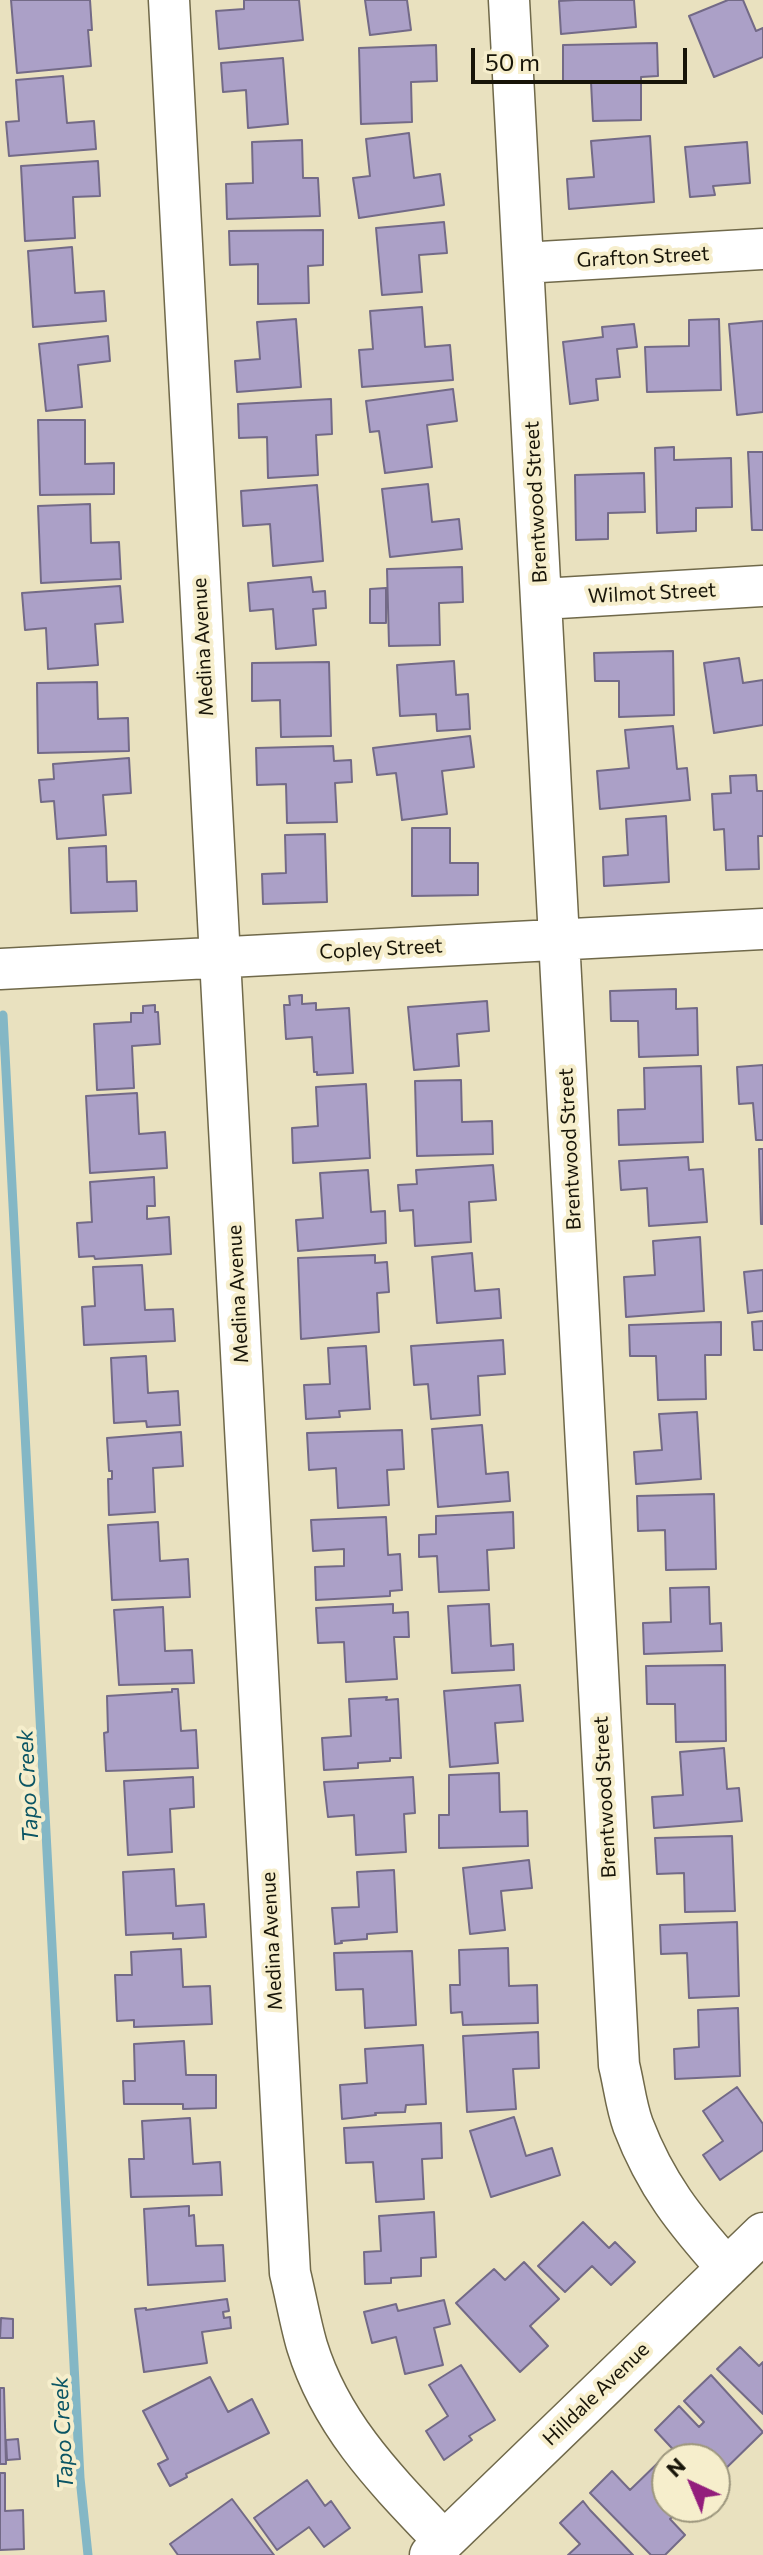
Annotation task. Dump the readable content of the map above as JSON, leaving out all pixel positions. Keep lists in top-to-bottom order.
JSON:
{
  "streets": {
    "street": [
      "Grafton Street",
      "Brentwood Street",
      "Wilmot Street",
      "Medina Avenue",
      "Copley Street",
      "Hilldale Avenue"
    ]
  },
  "crossings": [
    ["Grafton Street", "Brentwood Street"],
    ["Brentwood Street", "Wilmot Street"],
    ["Brentwood Street", "Copley Street"],
    ["Brentwood Street", "Hilldale Avenue"],
    ["Medina Avenue", "Copley Street"],
    ["Medina Avenue", "Hilldale Avenue"]
  ],
  "water": ["Tapo Creek"],
  "scale_bar": "50 m",
  "north": "top left"
}
